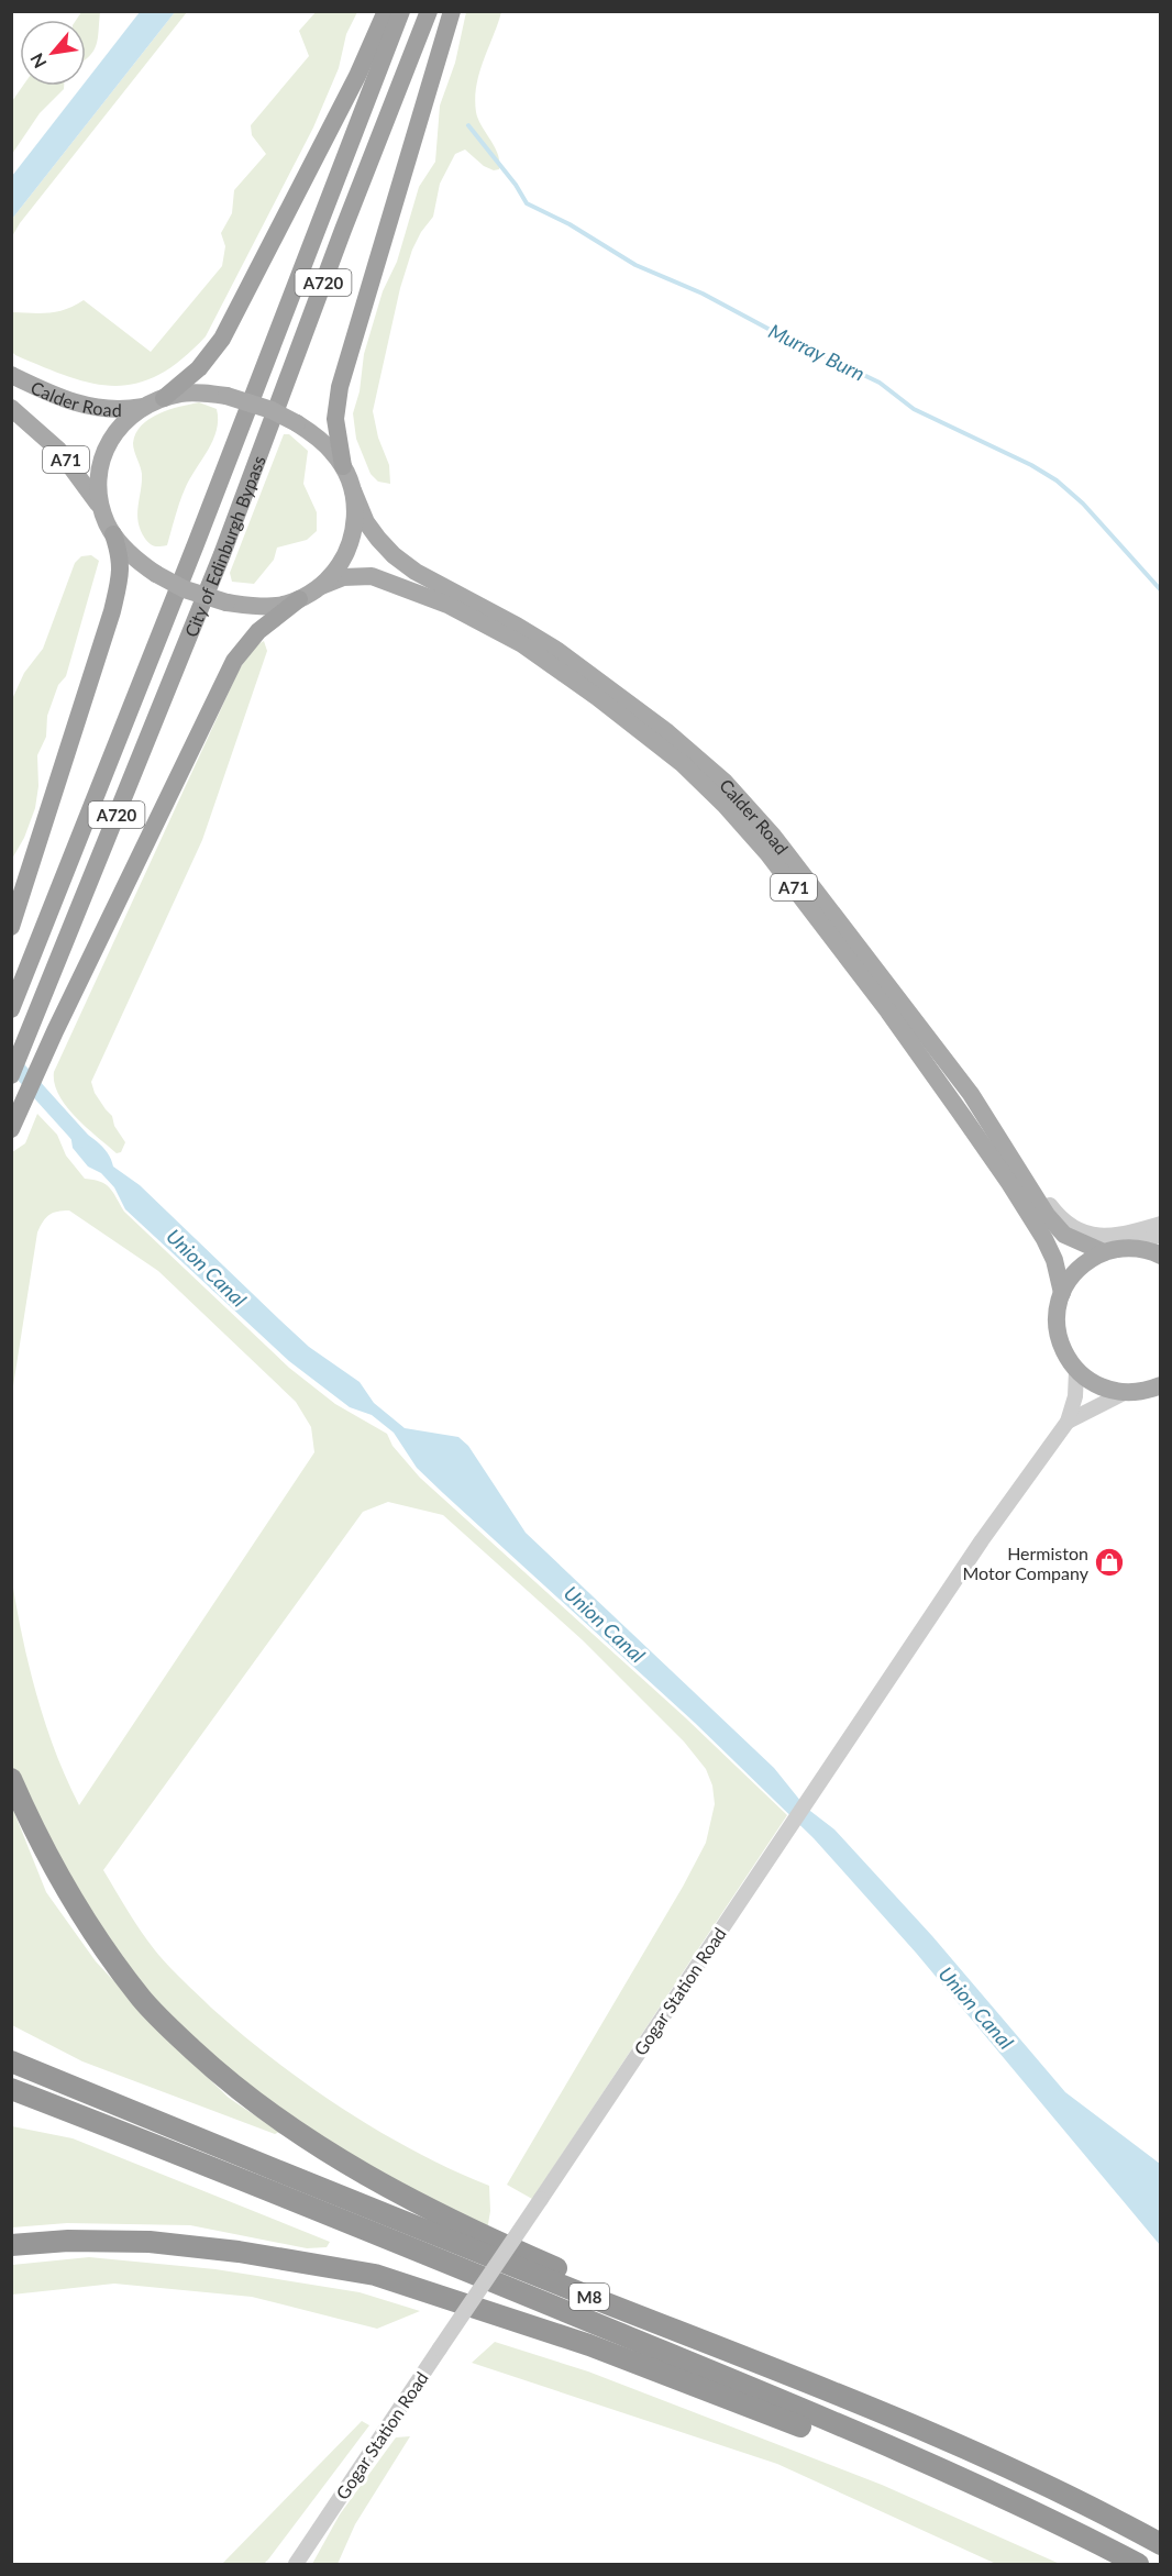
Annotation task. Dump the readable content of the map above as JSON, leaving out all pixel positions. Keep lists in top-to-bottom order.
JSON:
{
  "streets": {
    "highway": ["A720", "City of Edinburgh Bypass", "M8"],
    "main road": ["Calder Road", "A71"],
    "street": ["Gogar Station Road"]
  },
  "crossings": [
    ["A720", "Calder Road"],
    ["A720", "A71"],
    ["Calder Road", "A71"]
  ],
  "water": ["Murray Burn", "Union Canal"],
  "places": {
    "shop": ["Hermiston Motor Company"]
  },
  "north": "bottom left"
}
